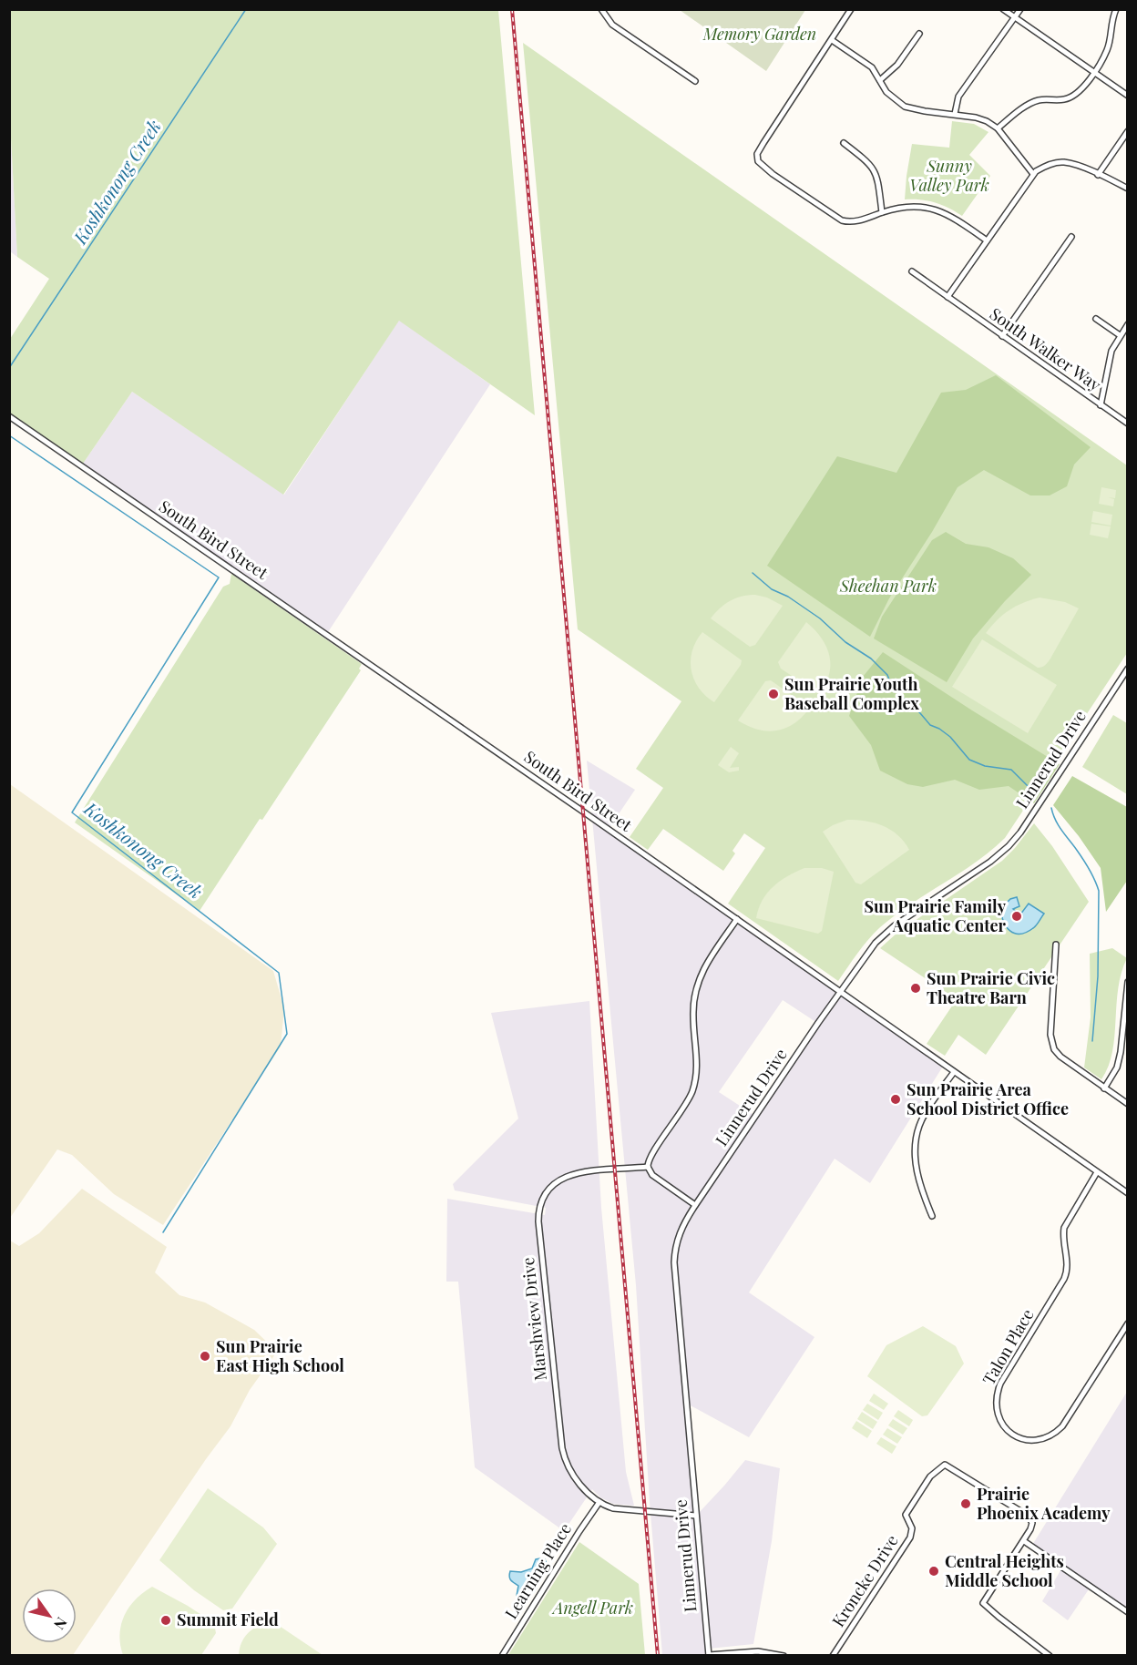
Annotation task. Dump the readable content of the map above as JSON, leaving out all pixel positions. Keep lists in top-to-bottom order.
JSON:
{
  "streets": {
    "street": [
      "South Walker Way",
      "South Bird Street",
      "Linnerud Drive",
      "Marshview Drive",
      "Talon Place",
      "Learning Place",
      "Kroncke Drive"
    ]
  },
  "crossings": [
    ["South Bird Street", "Linnerud Drive"],
    ["South Bird Street", "Talon Place"],
    ["Linnerud Drive", "Marshview Drive"],
    ["Marshview Drive", "Learning Place"]
  ],
  "water": ["Koshkonong Creek"],
  "parks": [
    "Memory Garden",
    "Sunny Valley Park",
    "Sheehan Park",
    "Angell Park"
  ],
  "places": [
    "Sun Prairie Youth Baseball Complex",
    "Sun Prairie Family Aquatic Center",
    "Sun Prairie Civic Theatre Barn",
    "Sun Prairie Area School District Office",
    "Sun Prairie East High School",
    "Prairie Phoenix Academy",
    "Central Heights Middle School",
    "Summit Field"
  ],
  "north": "bottom right"
}
